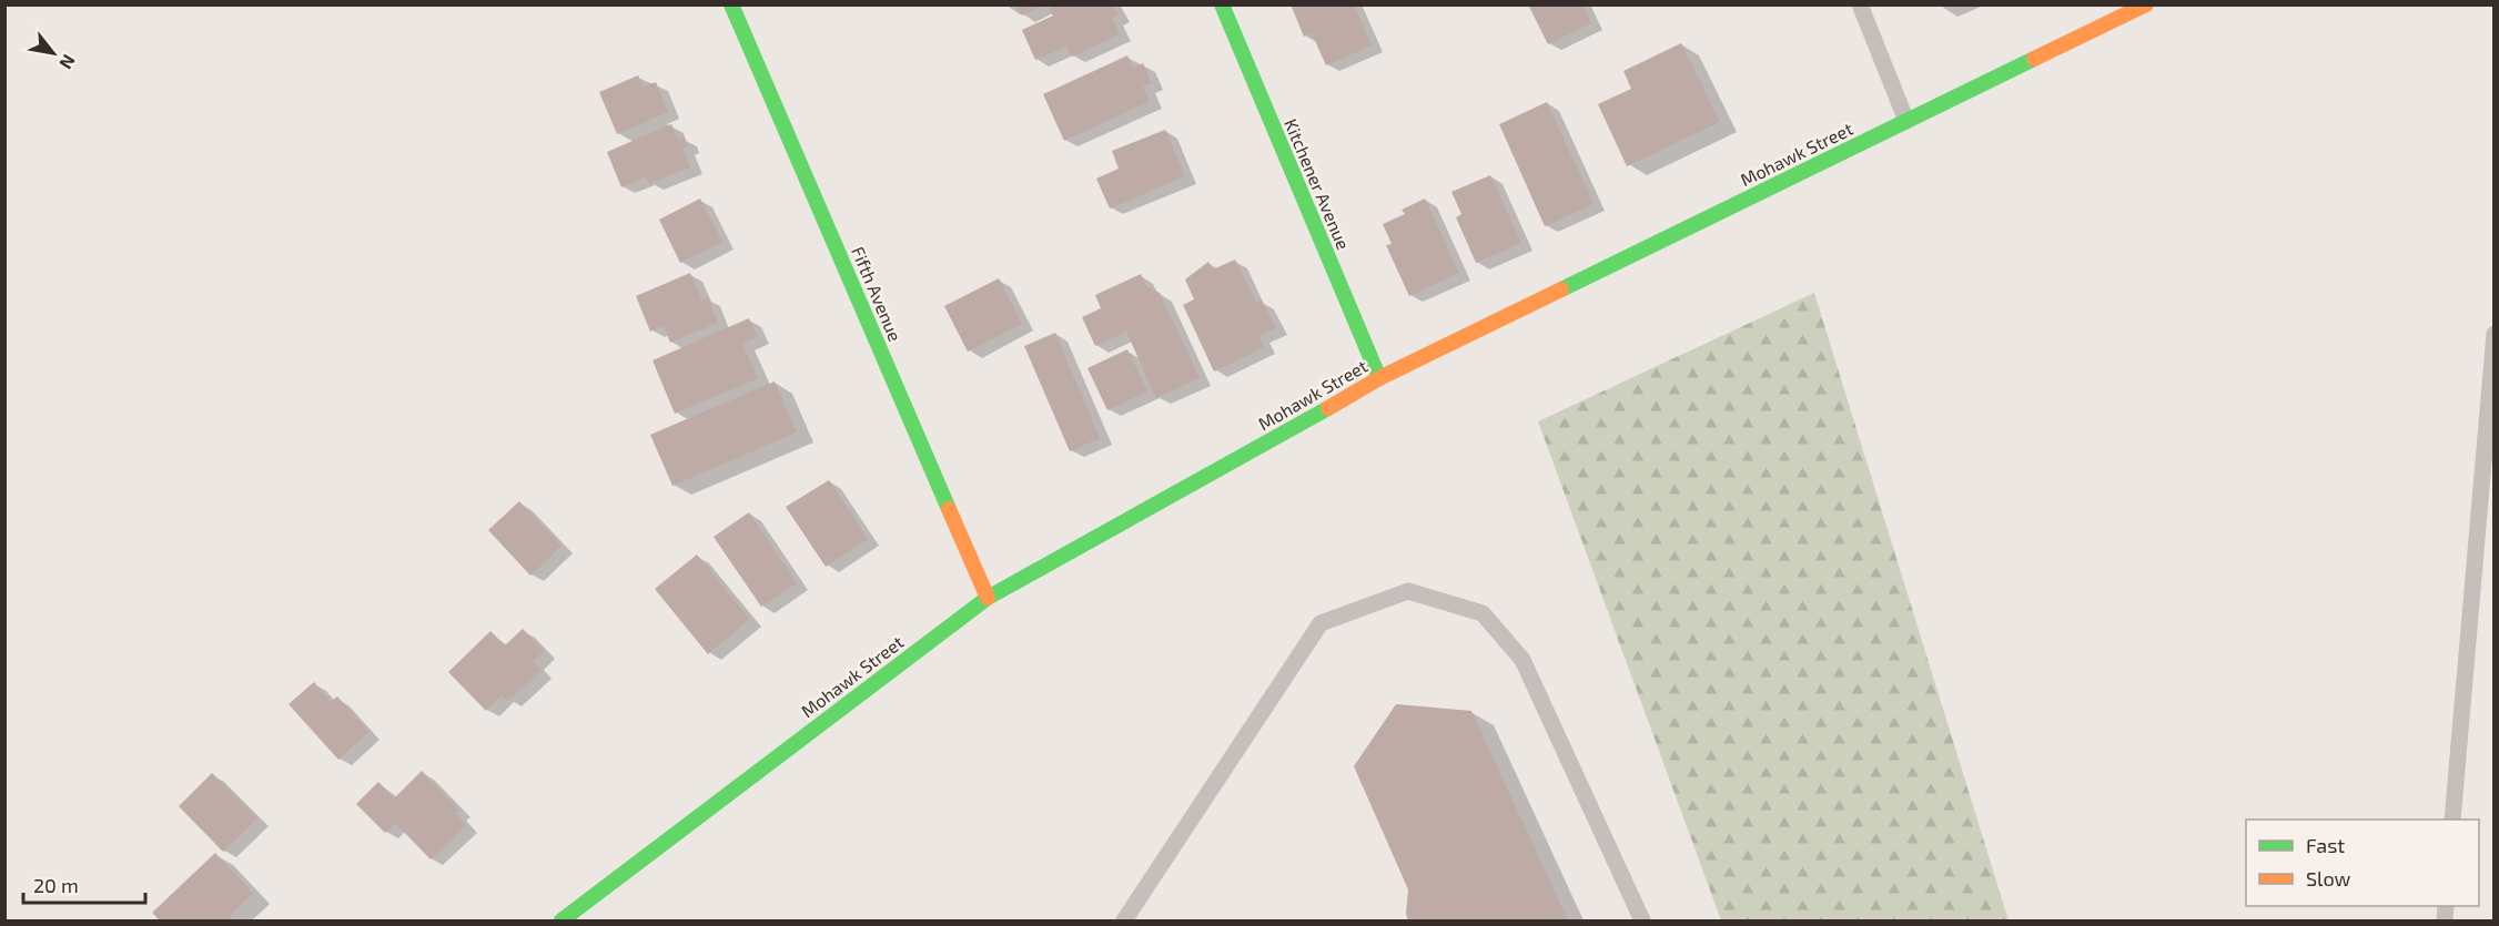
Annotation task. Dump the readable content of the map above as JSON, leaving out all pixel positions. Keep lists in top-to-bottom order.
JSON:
{
  "streets": {
    "street": ["Mohawk Street", "Kitchener Avenue", "Fifth Avenue"]
  },
  "crossings": [
    ["Mohawk Street", "Kitchener Avenue"],
    ["Mohawk Street", "Fifth Avenue"]
  ],
  "legend": ["Fast", "Slow"],
  "scale_bar": "20 m",
  "north": "bottom right"
}
